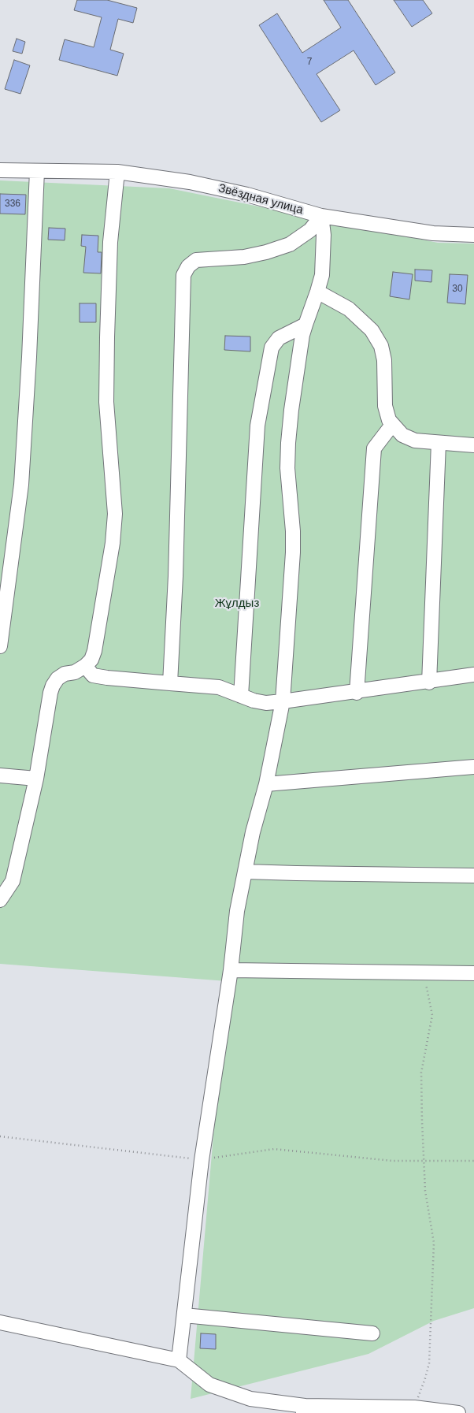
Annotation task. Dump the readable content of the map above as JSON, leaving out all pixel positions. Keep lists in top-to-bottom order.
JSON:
{
  "streets": {
    "street": ["Звёздная улица"]
  },
  "parks": ["Жұлдыз"],
  "house_numbers": ["7", "336", "30"]
}
